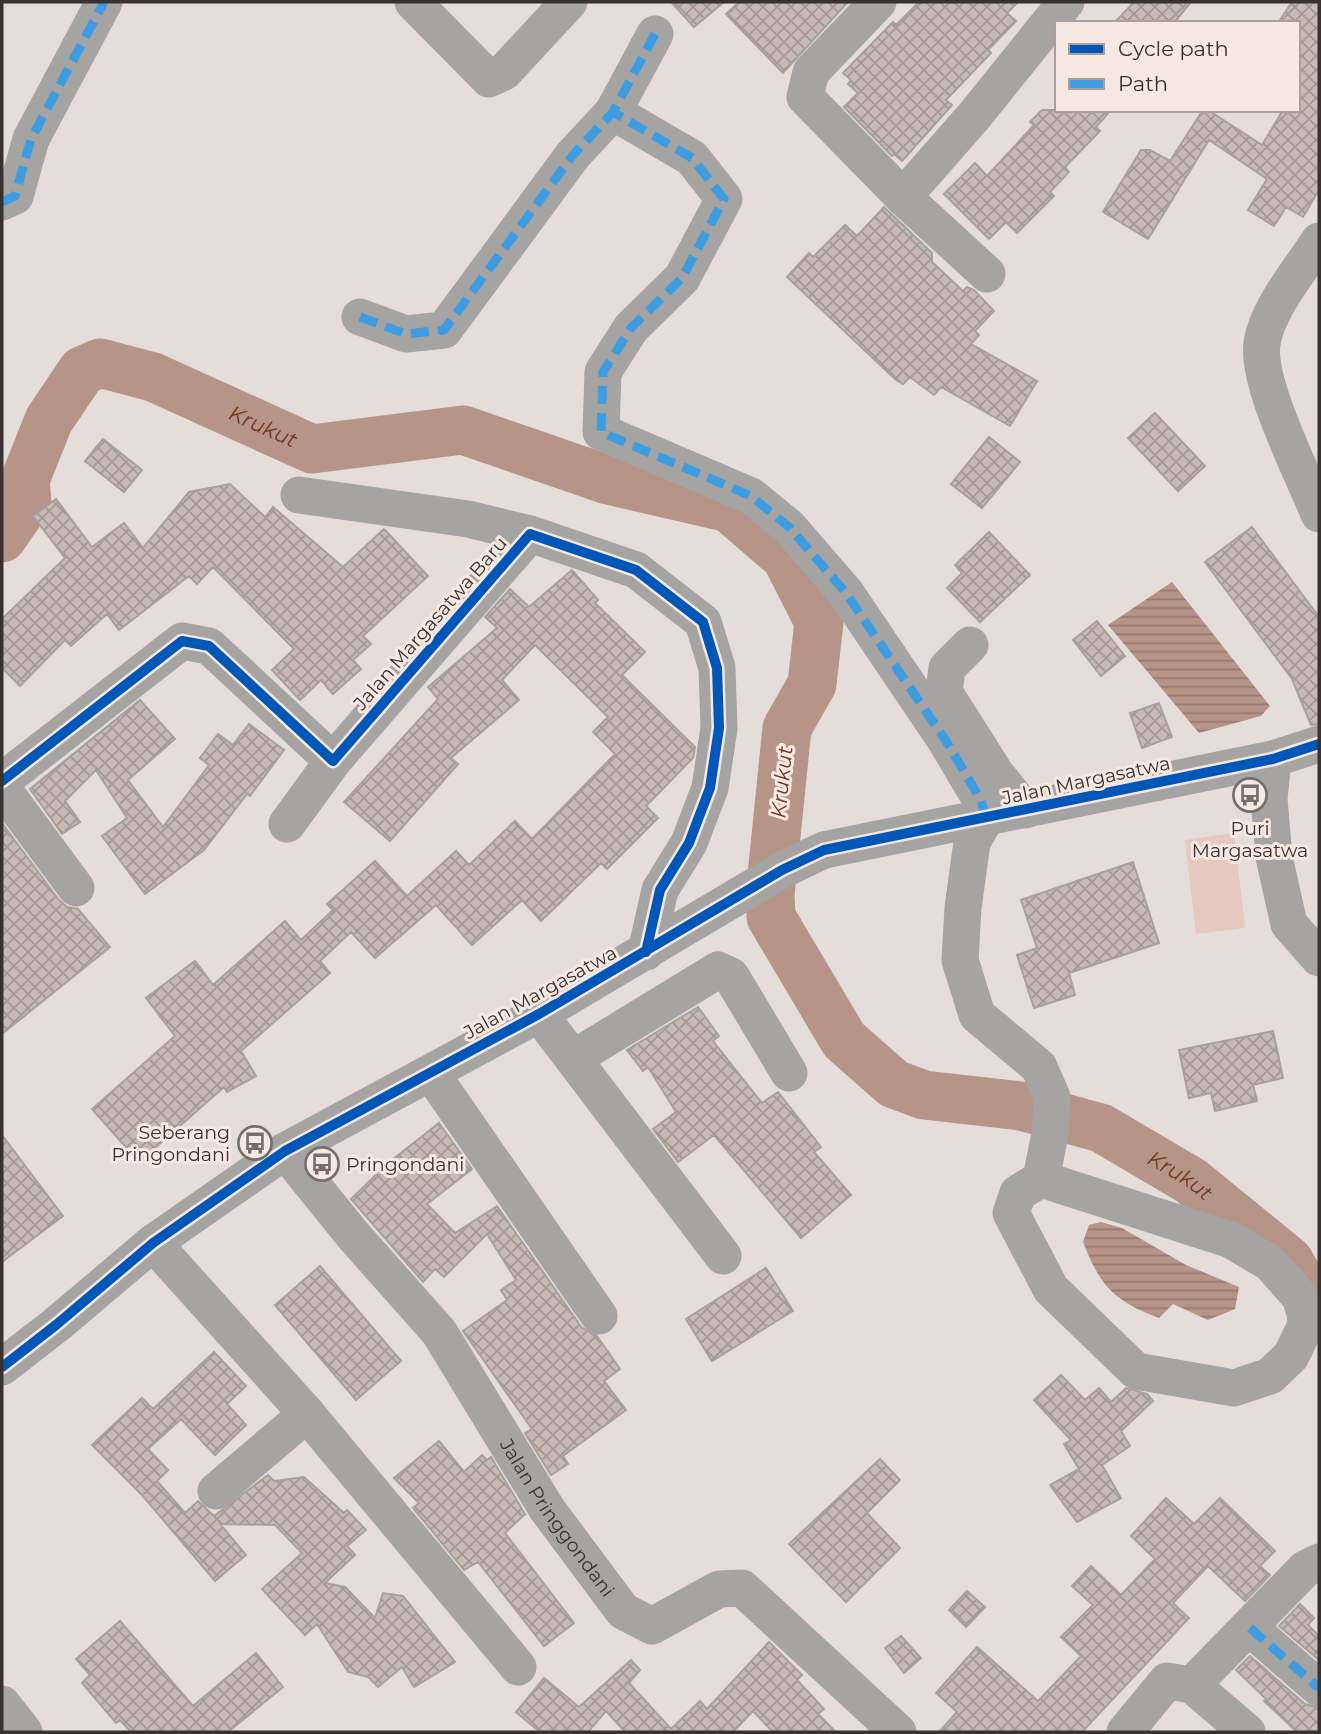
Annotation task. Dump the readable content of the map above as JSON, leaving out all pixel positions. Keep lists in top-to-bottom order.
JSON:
{
  "streets": {
    "street": ["Jalan Margasatwa Baru", "Jalan Margasatwa", "Jalan Pringgondani"]
  },
  "crossings": [
    ["Jalan Margasatwa Baru", "Jalan Margasatwa"],
    ["Jalan Margasatwa", "Jalan Pringgondani"]
  ],
  "water": ["Krukut"],
  "places": {
    "bus stop": ["Puri Margasatwa", "Seberang Pringondani", "Pringondani"]
  },
  "legend": ["Cycle path", "Path"]
}
